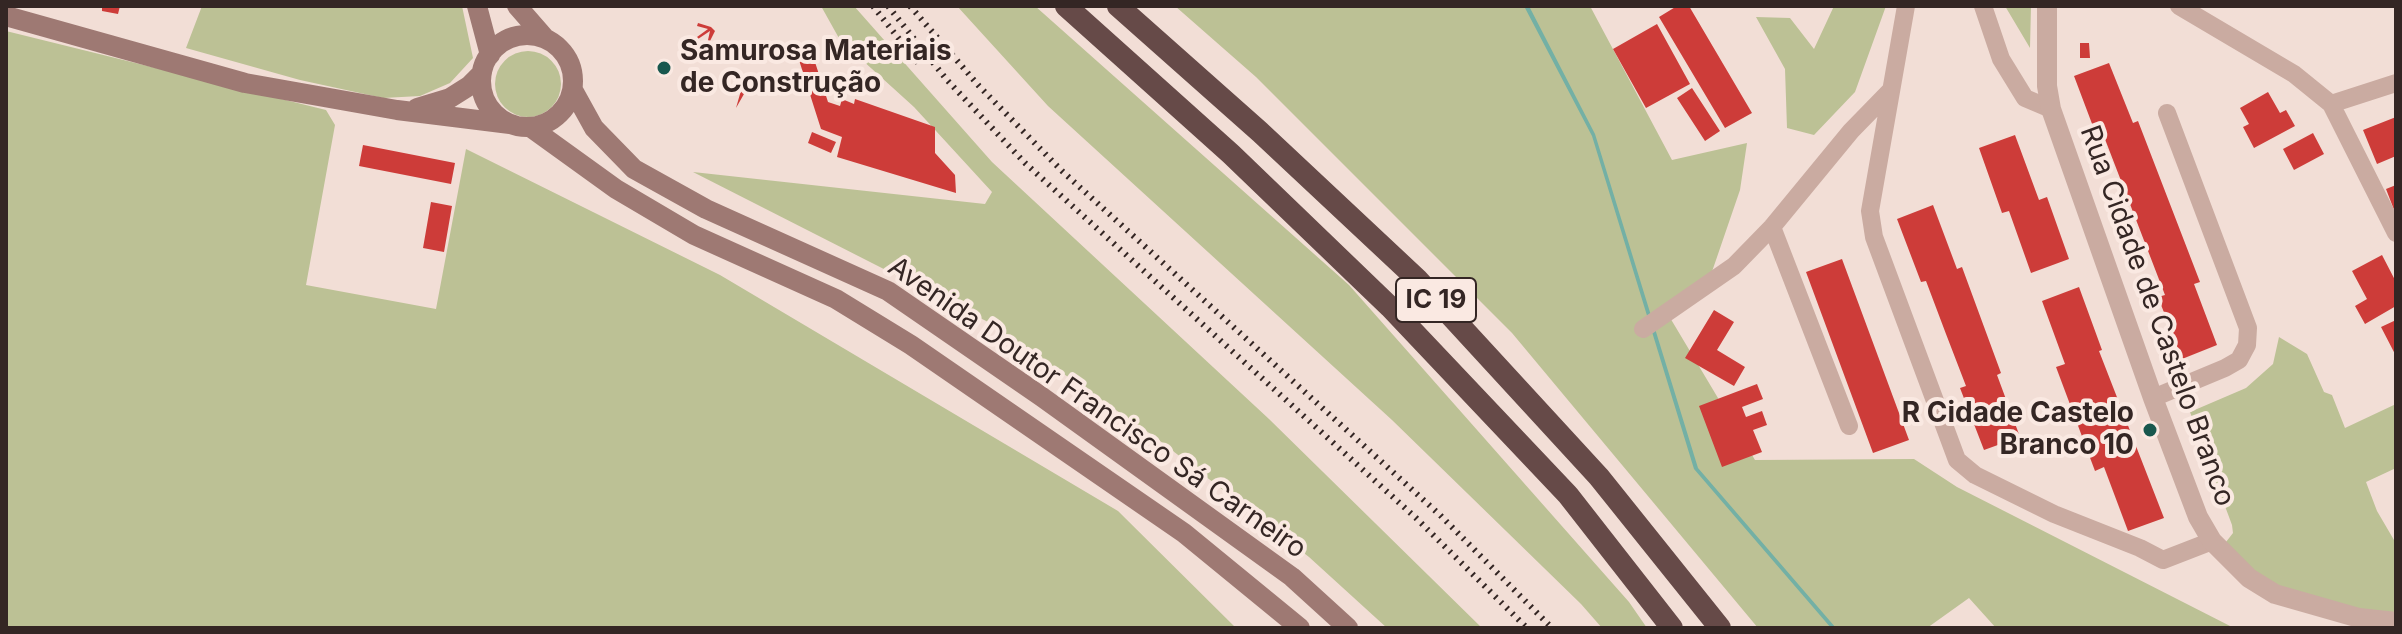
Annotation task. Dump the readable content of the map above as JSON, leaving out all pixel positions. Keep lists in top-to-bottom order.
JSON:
{
  "streets": {
    "highway": ["IC 19"],
    "main road": ["Avenida Doutor Francisco Sá Carneiro"],
    "street": ["Rua Cidade de Castelo Branco"]
  },
  "places": ["Samurosa Materiais de Construção", "R Cidade Castelo Branco 10"]
}
